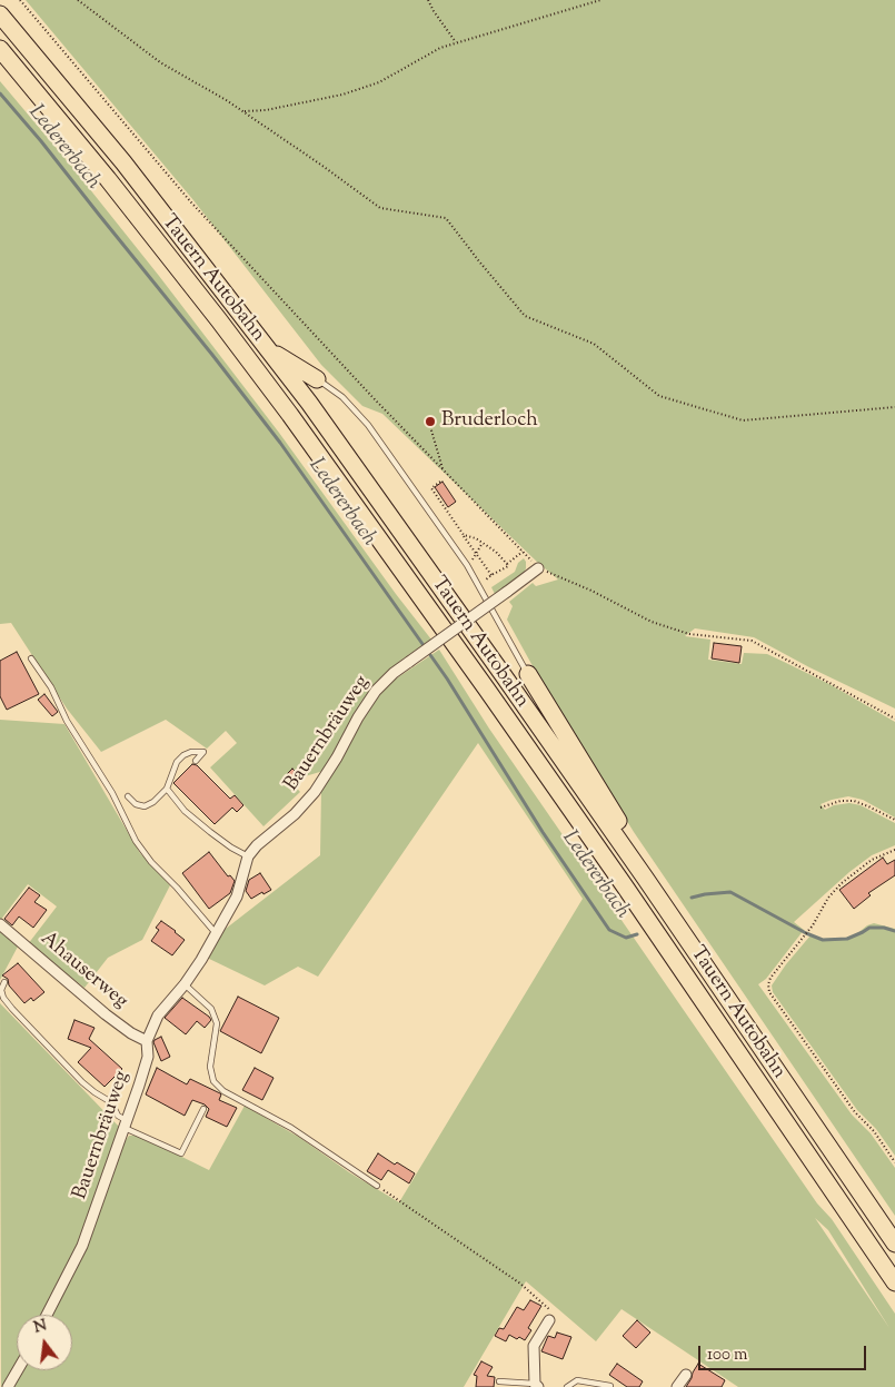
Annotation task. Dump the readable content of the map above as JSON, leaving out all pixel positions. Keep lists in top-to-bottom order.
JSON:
{
  "streets": {
    "highway": ["Tauern Autobahn"],
    "street": ["Bauernbräuweg", "Ahauserweg"]
  },
  "crossings": [
    ["Bauernbräuweg", "Ahauserweg"]
  ],
  "water": ["Ledererbach"],
  "places": ["Bruderloch"],
  "scale_bar": "100 m",
  "north": "top"
}
